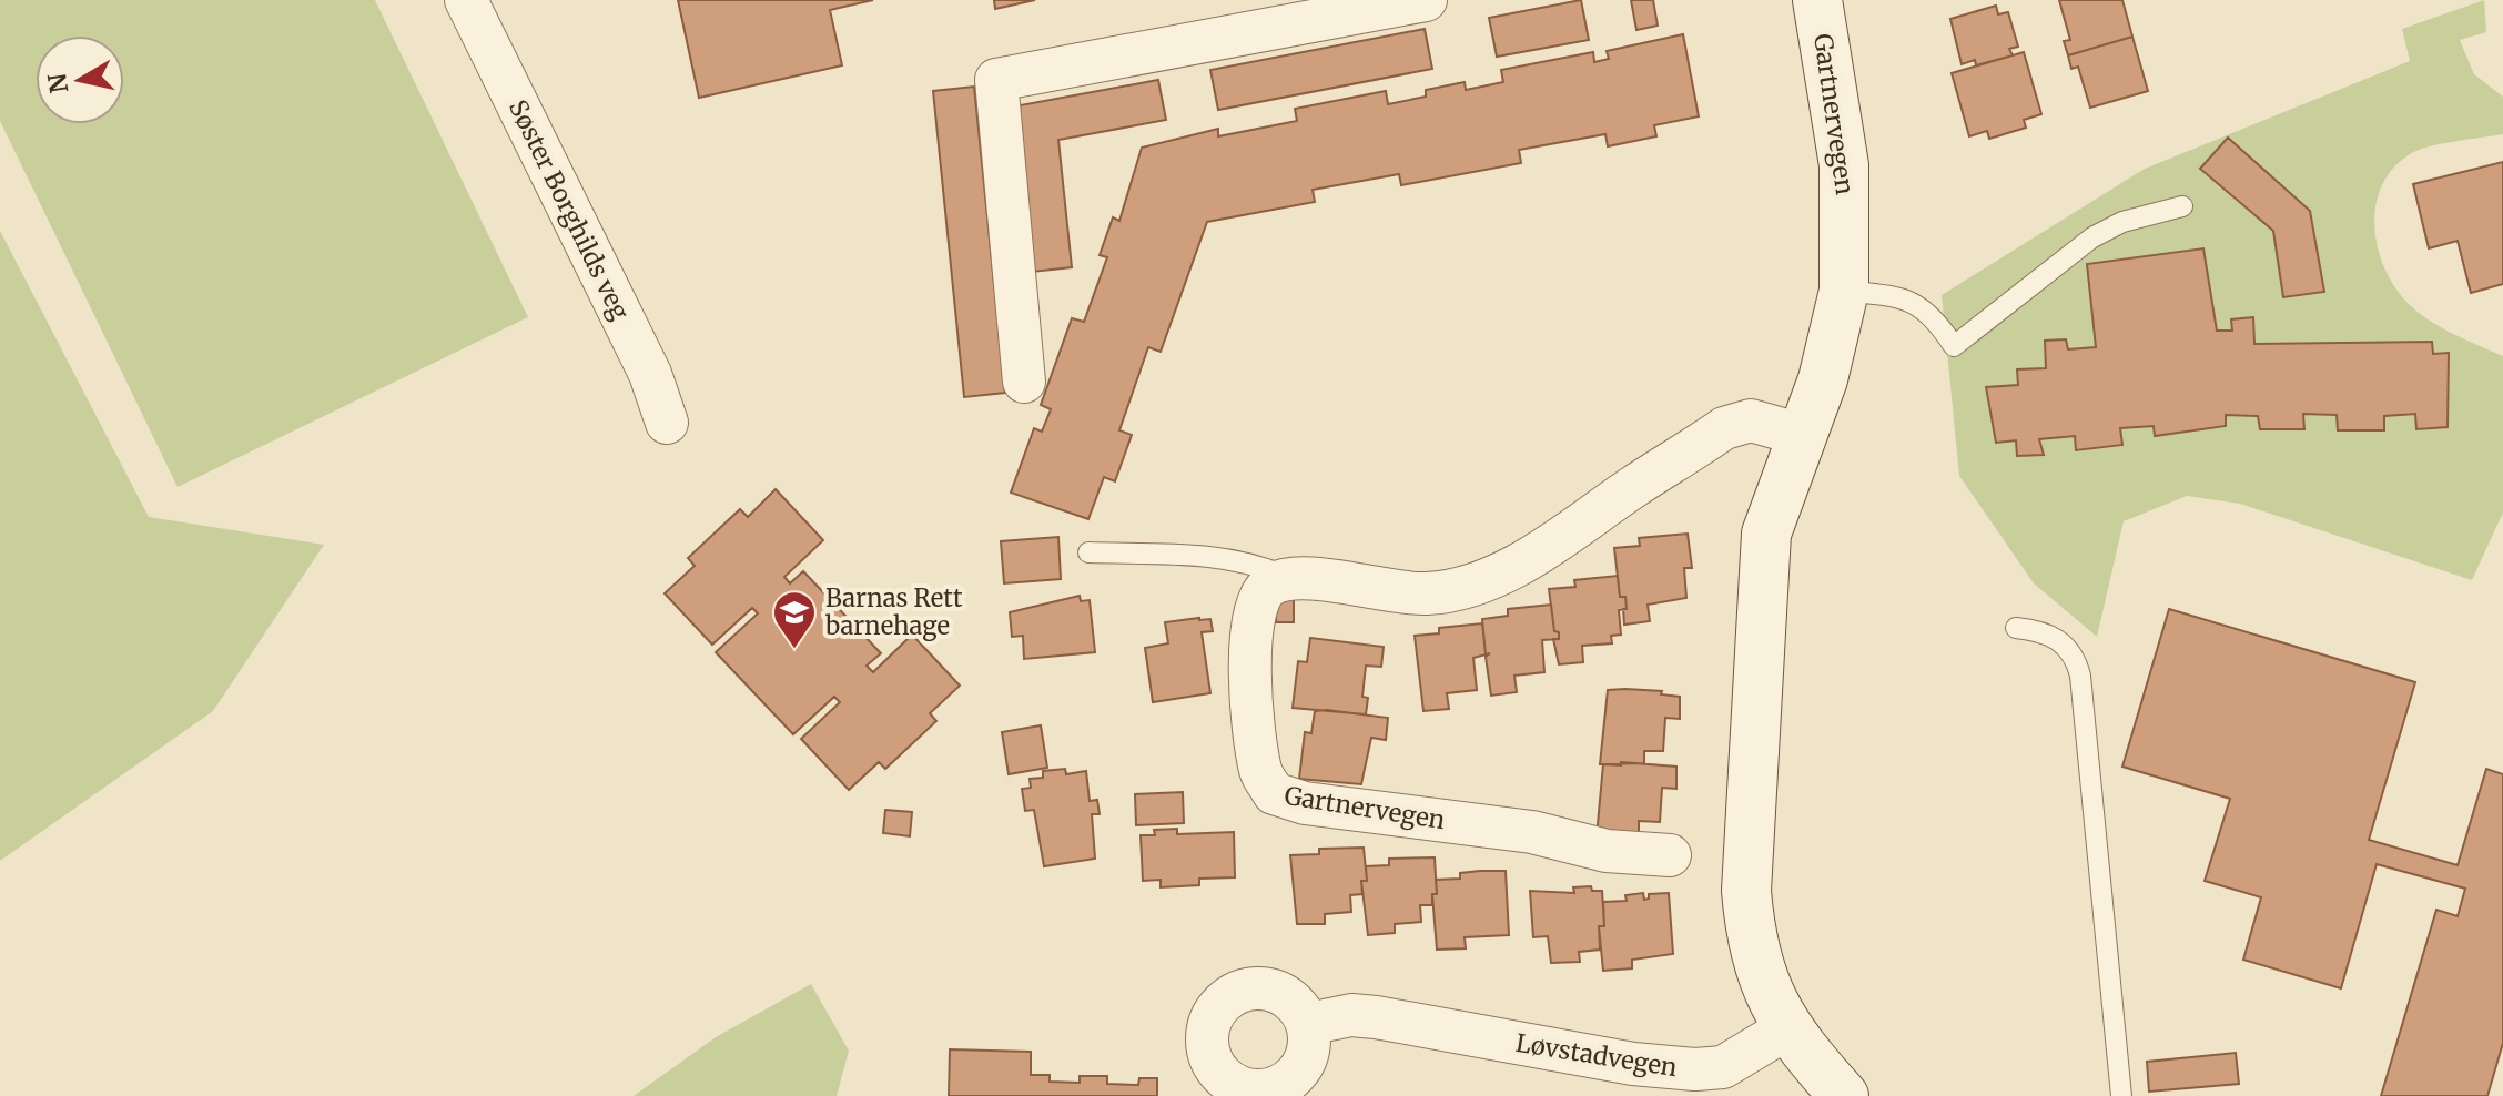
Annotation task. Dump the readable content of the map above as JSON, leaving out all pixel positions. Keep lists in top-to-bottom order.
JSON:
{
  "streets": {
    "street": ["Gartnervegen", "Søster Borghilds veg", "Løvstadvegen"]
  },
  "crossings": [
    ["Gartnervegen", "Løvstadvegen"]
  ],
  "places": {
    "school or university": ["Barnas Rett barnehage"]
  },
  "north": "left"
}
